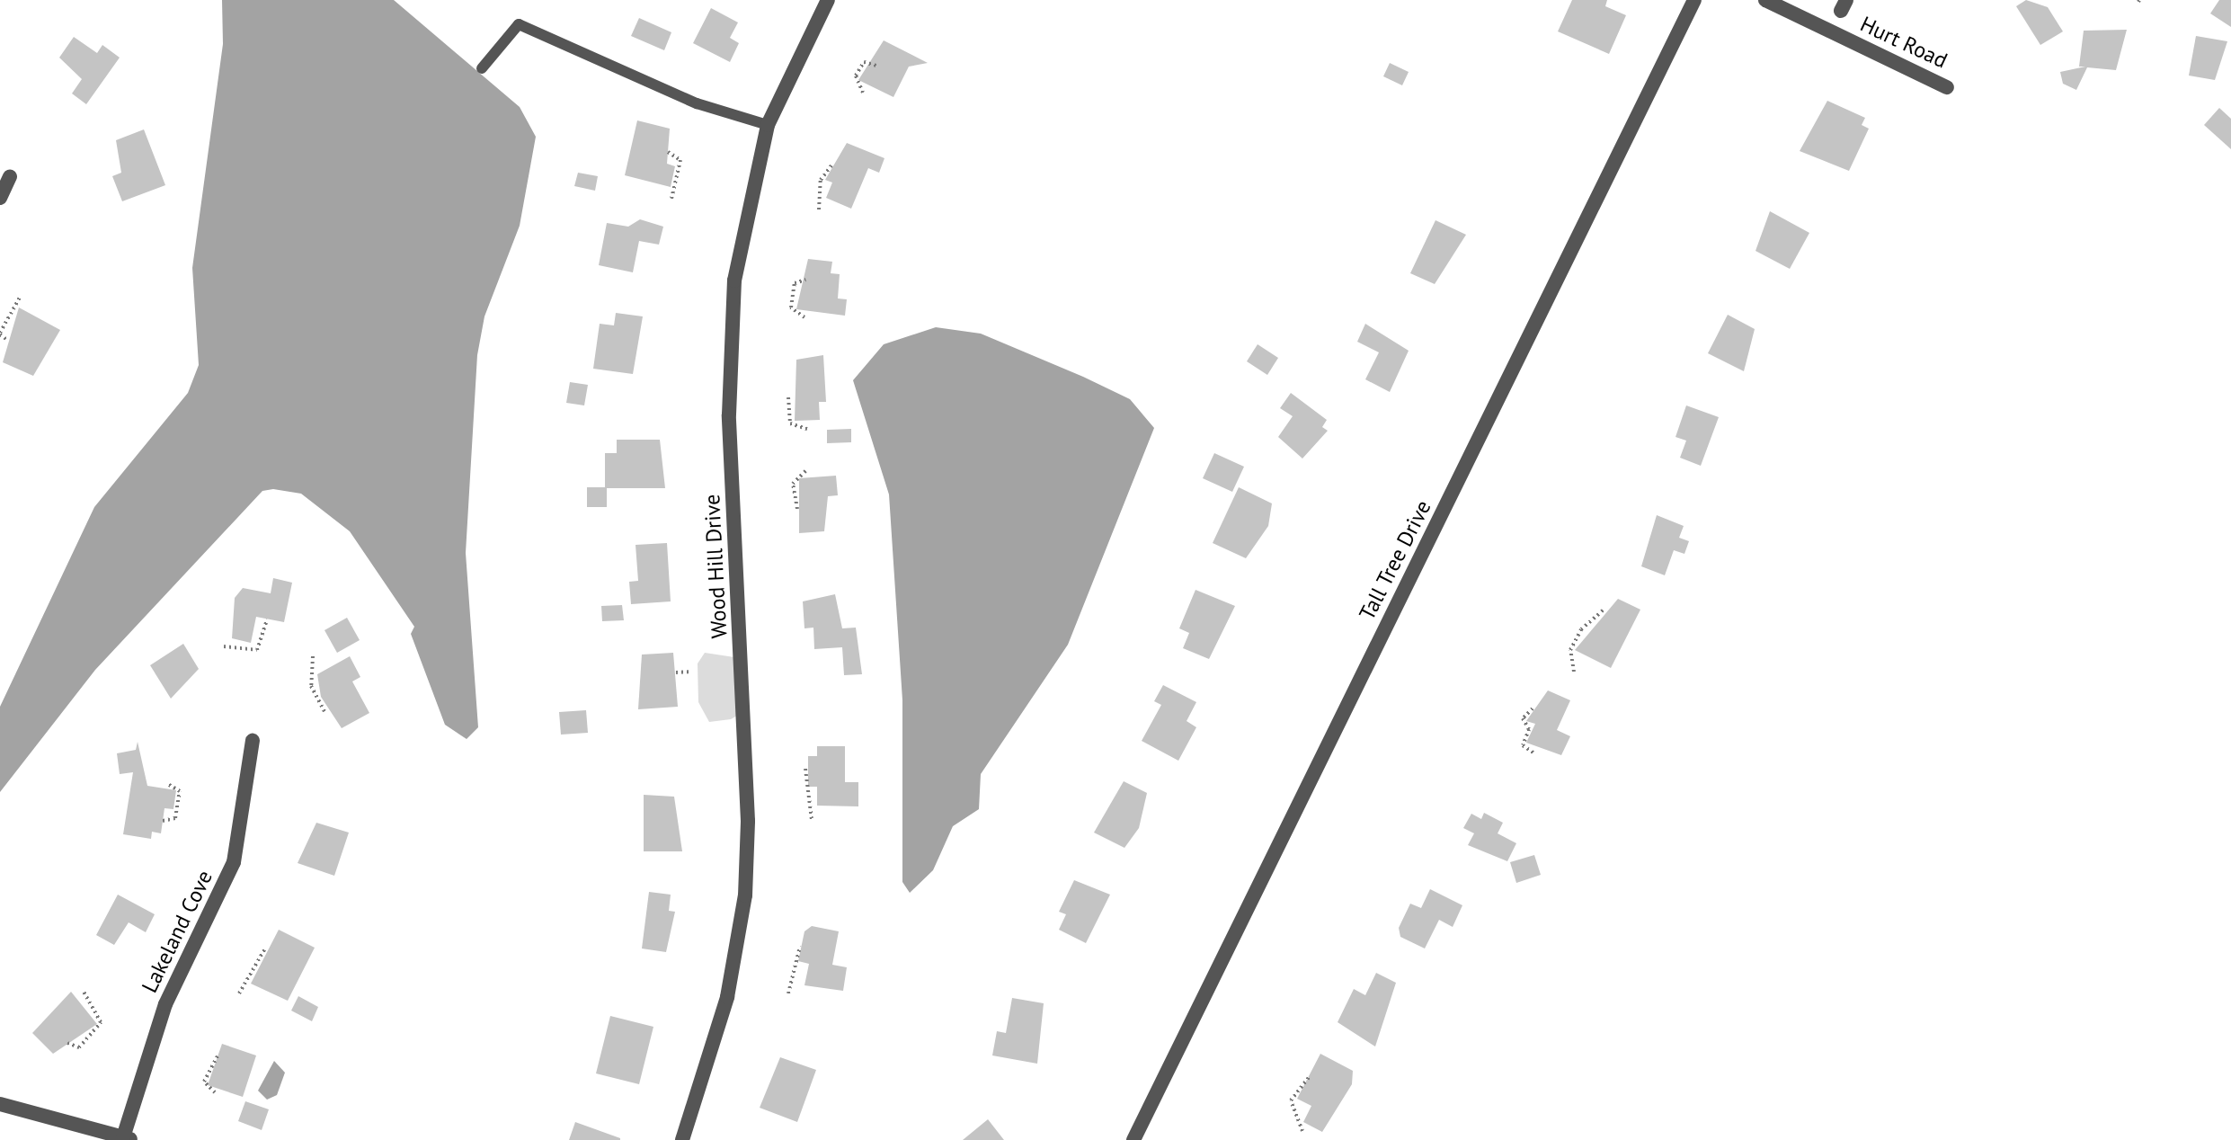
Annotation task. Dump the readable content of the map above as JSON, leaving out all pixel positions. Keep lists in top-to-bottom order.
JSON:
{
  "streets": {
    "street": [
      "Hurt Road",
      "Tall Tree Drive",
      "Wood Hill Drive",
      "Lakeland Cove"
    ]
  }
}
